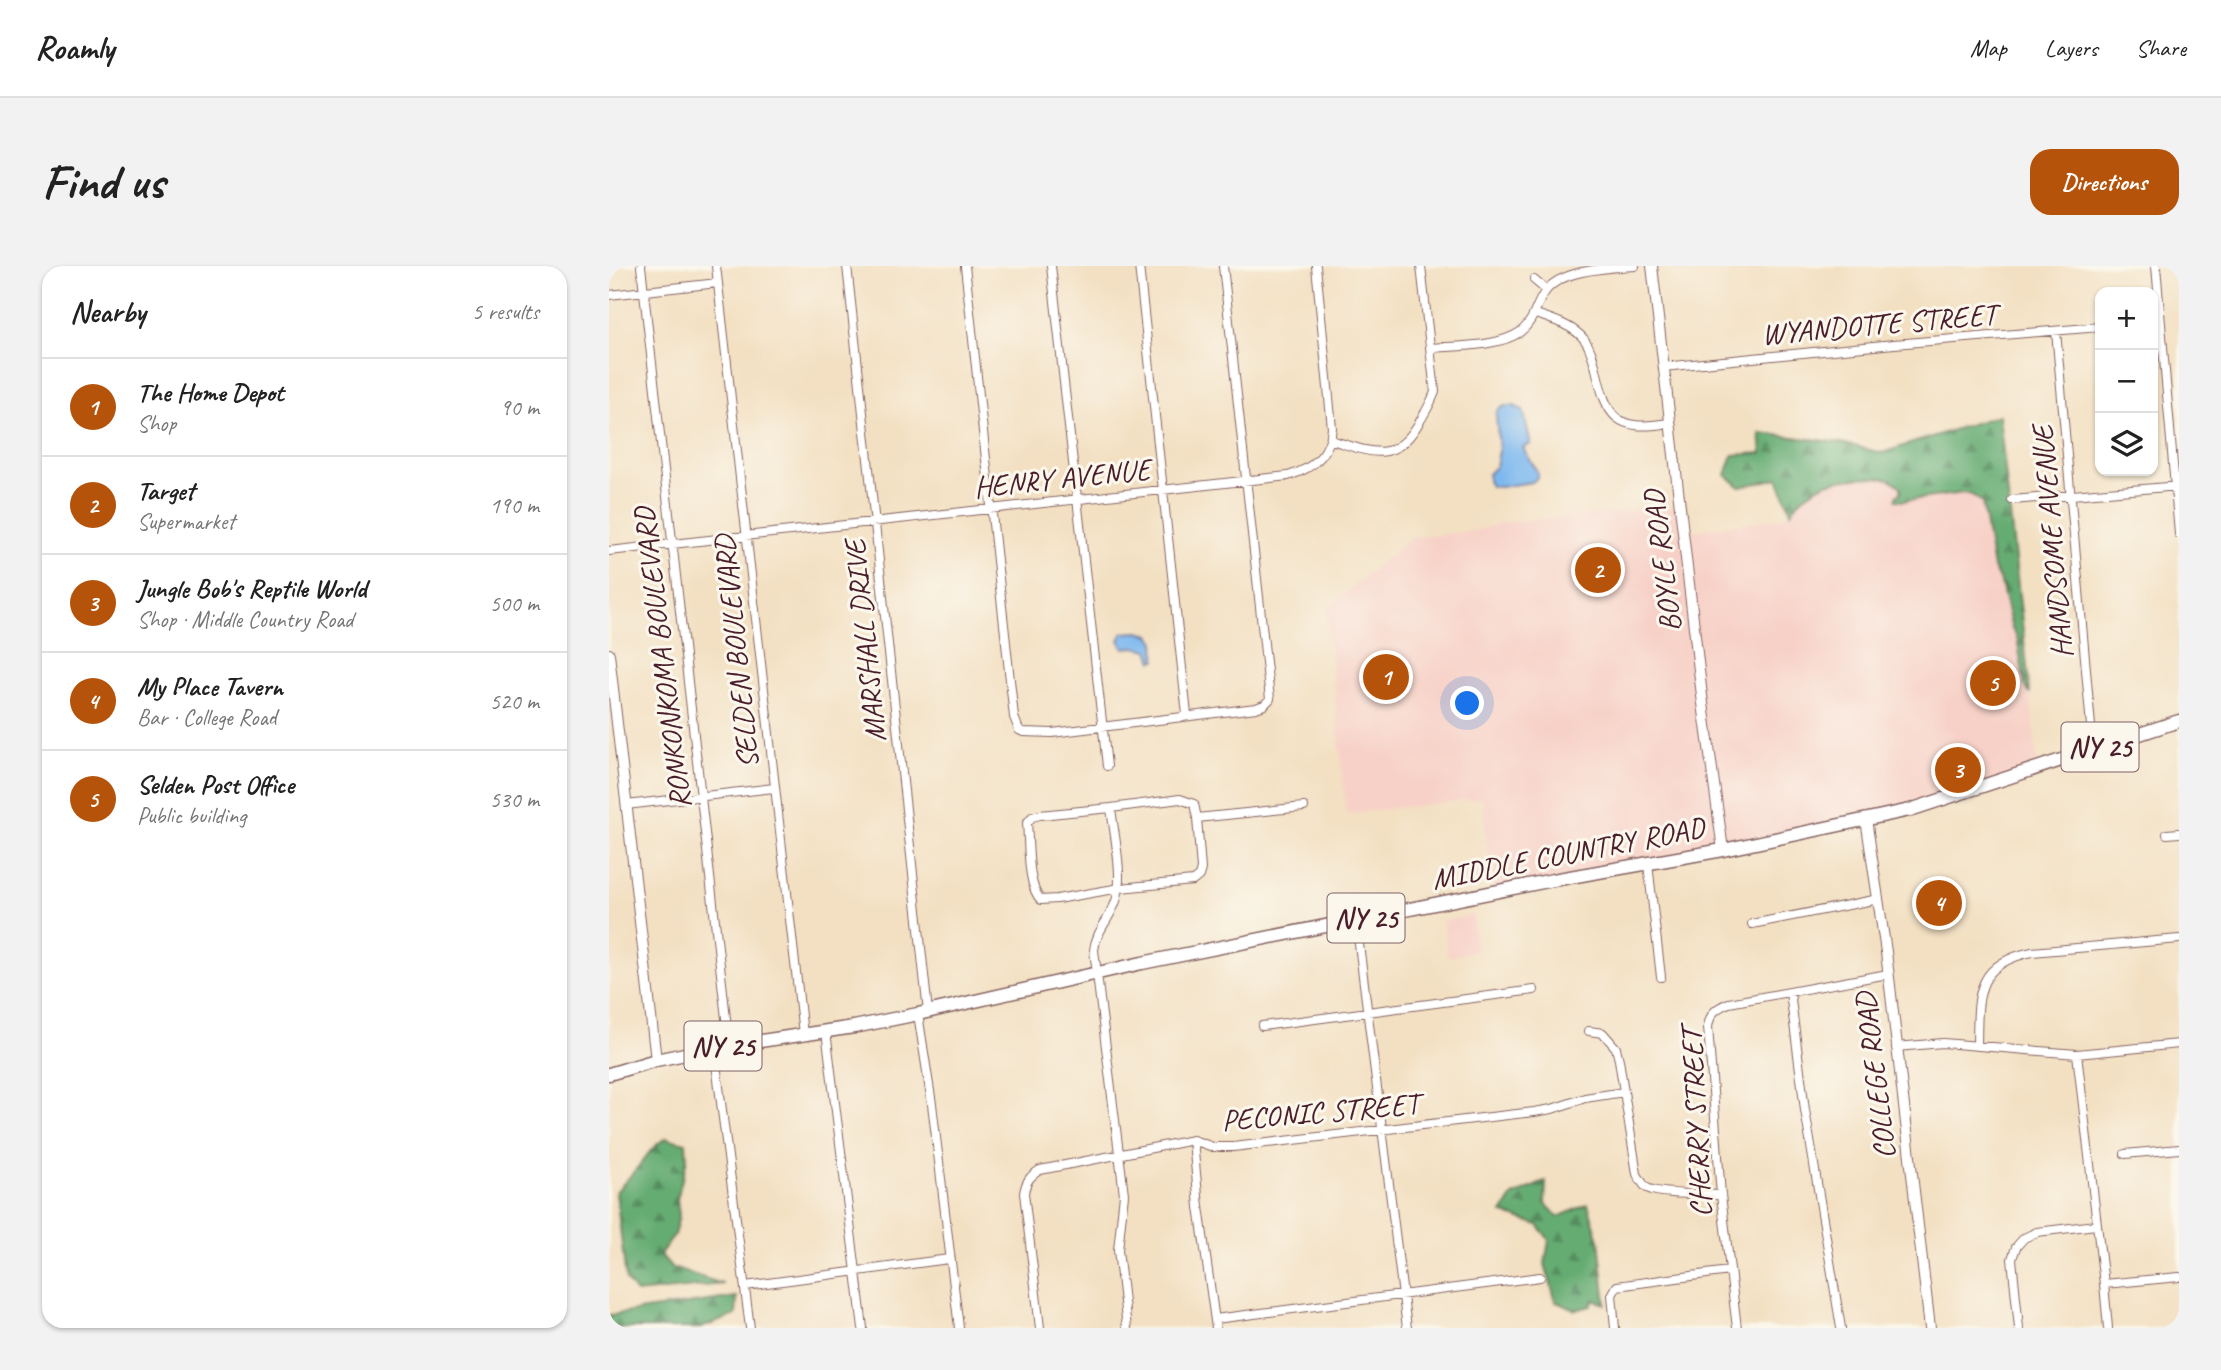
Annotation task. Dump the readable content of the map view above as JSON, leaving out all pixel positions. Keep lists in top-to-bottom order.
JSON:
{
  "streets": {
    "main road": ["NY 25", "MIDDLE COUNTRY ROAD"],
    "street": [
      "WYANDOTTE STREET",
      "HENRY AVENUE",
      "HANDSOME AVENUE",
      "BOYLE ROAD",
      "MARSHALL DRIVE",
      "SELDEN BOULEVARD",
      "RONKONKOMA BOULEVARD",
      "COLLEGE ROAD",
      "PECONIC STREET",
      "CHERRY STREET"
    ]
  },
  "crossings": [
    ["WYANDOTTE STREET", "HANDSOME AVENUE"],
    ["WYANDOTTE STREET", "BOYLE ROAD"],
    ["HENRY AVENUE", "MARSHALL DRIVE"],
    ["HENRY AVENUE", "SELDEN BOULEVARD"],
    ["HENRY AVENUE", "RONKONKOMA BOULEVARD"],
    ["HANDSOME AVENUE", "MIDDLE COUNTRY ROAD"],
    ["BOYLE ROAD", "MIDDLE COUNTRY ROAD"],
    ["MARSHALL DRIVE", "NY 25"],
    ["MARSHALL DRIVE", "MIDDLE COUNTRY ROAD"],
    ["SELDEN BOULEVARD", "NY 25"],
    ["RONKONKOMA BOULEVARD", "NY 25"],
    ["NY 25", "MIDDLE COUNTRY ROAD"],
    ["MIDDLE COUNTRY ROAD", "COLLEGE ROAD"],
    ["COLLEGE ROAD", "CHERRY STREET"]
  ],
  "page": {
    "header": "Roamly",
    "nav": ["Map", "Layers", "Share"],
    "buttons": "Directions",
    "title": "Find us",
    "heading": ["Nearby", "5 results"],
    "map_buttons": ["+", "−"],
    "list": [
      {
        "mark": "1",
        "name": "The Home Depot",
        "note": "Shop",
        "value": "90 m"
      },
      {
        "mark": "2",
        "name": "Target",
        "note": "Supermarket",
        "value": "190 m"
      },
      {
        "mark": "3",
        "name": "Jungle Bob's Reptile World",
        "note": "Shop · Middle Country Road",
        "value": "500 m"
      },
      {
        "mark": "4",
        "name": "My Place Tavern",
        "note": "Bar · College Road",
        "value": "520 m"
      },
      {
        "mark": "5",
        "name": "Selden Post Office",
        "note": "Public building",
        "value": "530 m"
      }
    ],
    "pins": [
      "2",
      "1",
      "5",
      "3",
      "4"
    ]
  }
}
